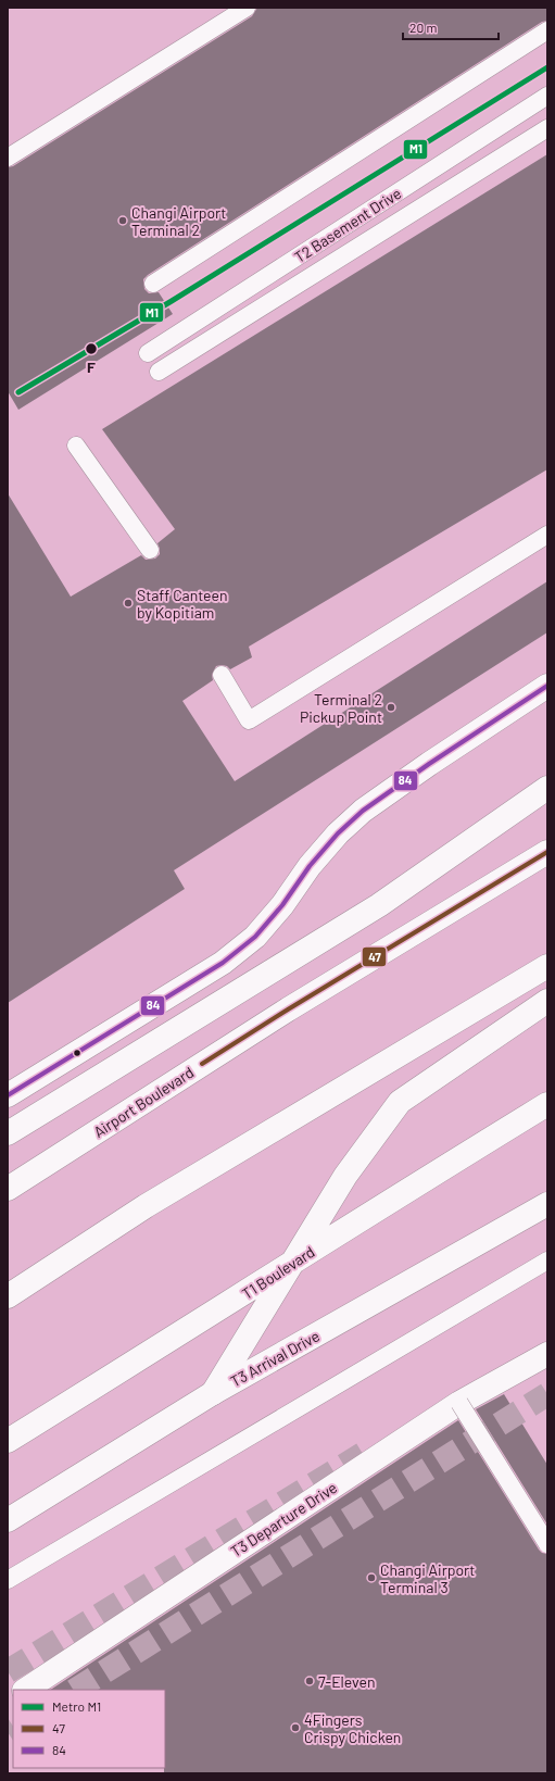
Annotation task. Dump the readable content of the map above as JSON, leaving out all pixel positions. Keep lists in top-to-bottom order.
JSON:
{
  "streets": {
    "main road": [
      "Airport Boulevard",
      "T1 Boulevard",
      "T3 Arrival Drive",
      "T3 Departure Drive"
    ],
    "lane": ["T2 Basement Drive"]
  },
  "places": [
    "Changi Airport Terminal 2",
    "F",
    "Staff Canteen by Kopitiam",
    "Terminal 2 Pickup Point",
    "Changi Airport Terminal 3",
    "7-Eleven",
    "4Fingers Crispy Chicken"
  ],
  "lines": ["metro line M1", "transit line 84", "transit line 47"],
  "legend": ["Metro M1", "47", "84"],
  "scale_bar": "20 m"
}
